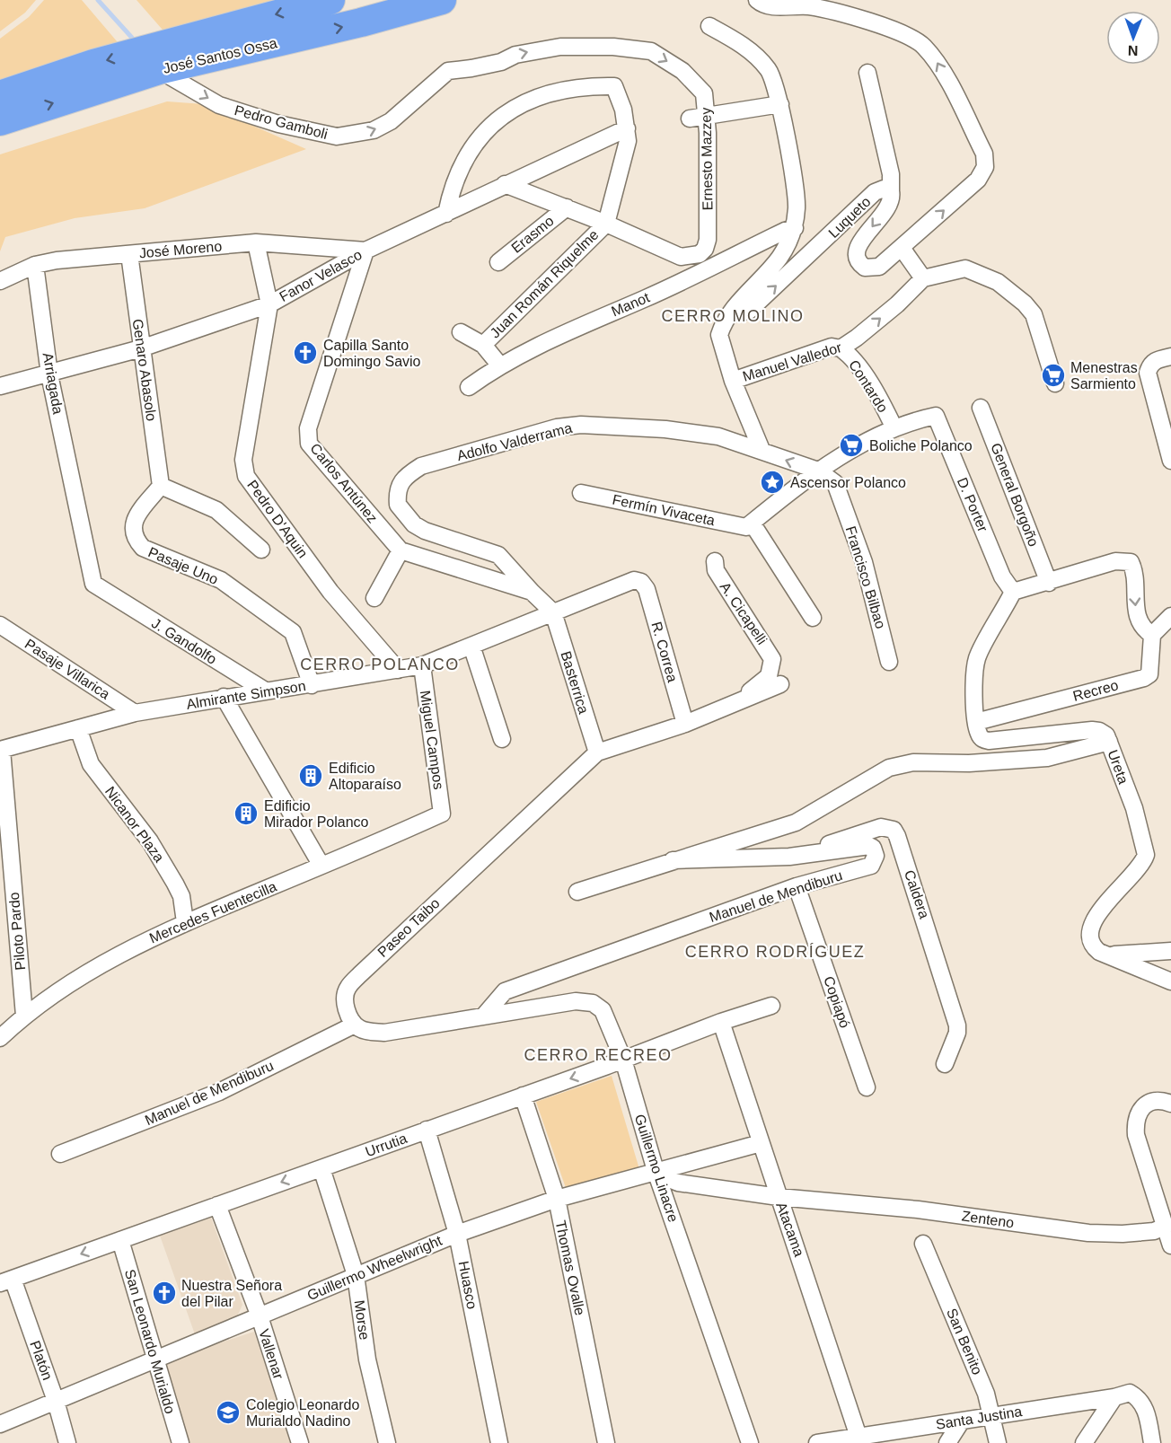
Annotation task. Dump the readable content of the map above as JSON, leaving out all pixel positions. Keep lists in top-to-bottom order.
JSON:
{
  "streets": {
    "highway": ["José Santos Ossa"],
    "street": [
      "Pedro Gamboli",
      "Ernesto Mazzey",
      "Luqueto",
      "Erasmo",
      "José Moreno",
      "Fanor Velasco",
      "Juan Román Riquelme",
      "Manot",
      "Manuel Valledor",
      "Genaro Abasolo",
      "Arriagada",
      "Contardo",
      "Adolfo Valderrama",
      "Carlos Antúnez",
      "General Borgoño",
      "D. Porter",
      "Fermín Vivaceta",
      "Pedro D'Aquin",
      "Pasaje Uno",
      "Francisco Bilbao",
      "A. Cicapelli",
      "J. Gandolfo",
      "R. Correa",
      "Pasaje Villarica",
      "Basterrica",
      "Recreo",
      "Almirante Simpson",
      "Miguel Campos",
      "Ureta",
      "Nicanor Plaza",
      "Caldera",
      "Manuel de Mendiburu",
      "Mercedes Fuentecilla",
      "Paseo Taibo",
      "Piloto Pardo",
      "Copiapó",
      "Urrutia",
      "Guillermo Linacre",
      "Zenteno",
      "Atacama",
      "Guillermo Wheelwright",
      "Thomas Ovalle",
      "Huasco",
      "Morse",
      "San Leonardo Murialdo",
      "San Benito",
      "Vallenar",
      "Platón",
      "Santa Justina"
    ]
  },
  "crossings": [
    ["José Santos Ossa", "Pedro Gamboli"],
    ["Pedro Gamboli", "Ernesto Mazzey"],
    ["Ernesto Mazzey", "Manot"],
    ["José Moreno", "Fanor Velasco"],
    ["José Moreno", "Genaro Abasolo"],
    ["José Moreno", "Arriagada"],
    ["José Moreno", "Carlos Antúnez"],
    ["José Moreno", "Pedro D'Aquin"],
    ["Fanor Velasco", "Genaro Abasolo"],
    ["Fanor Velasco", "Arriagada"],
    ["Fanor Velasco", "Carlos Antúnez"],
    ["Fanor Velasco", "Pedro D'Aquin"],
    ["Manuel Valledor", "Contardo"],
    ["Genaro Abasolo", "Pasaje Uno"],
    ["Arriagada", "J. Gandolfo"],
    ["Contardo", "D. Porter"],
    ["Adolfo Valderrama", "Francisco Bilbao"],
    ["Pedro D'Aquin", "Almirante Simpson"],
    ["Pasaje Uno", "Almirante Simpson"],
    ["J. Gandolfo", "Almirante Simpson"],
    ["R. Correa", "Almirante Simpson"],
    ["Pasaje Villarica", "Almirante Simpson"],
    ["Basterrica", "Almirante Simpson"],
    ["Basterrica", "Paseo Taibo"],
    ["Recreo", "Ureta"],
    ["Almirante Simpson", "Miguel Campos"],
    ["Almirante Simpson", "Nicanor Plaza"],
    ["Almirante Simpson", "Piloto Pardo"],
    ["Miguel Campos", "Mercedes Fuentecilla"],
    ["Ureta", "Manuel de Mendiburu"],
    ["Nicanor Plaza", "Mercedes Fuentecilla"],
    ["Caldera", "Manuel de Mendiburu"],
    ["Manuel de Mendiburu", "Paseo Taibo"],
    ["Manuel de Mendiburu", "Copiapó"],
    ["Manuel de Mendiburu", "Guillermo Linacre"],
    ["Mercedes Fuentecilla", "Piloto Pardo"],
    ["Urrutia", "Guillermo Linacre"],
    ["Urrutia", "Atacama"],
    ["Urrutia", "Thomas Ovalle"],
    ["Urrutia", "Huasco"],
    ["Urrutia", "Morse"],
    ["Urrutia", "San Leonardo Murialdo"],
    ["Urrutia", "Vallenar"],
    ["Urrutia", "Platón"],
    ["Guillermo Linacre", "Zenteno"],
    ["Guillermo Linacre", "Guillermo Wheelwright"],
    ["Zenteno", "Atacama"],
    ["Zenteno", "Guillermo Wheelwright"],
    ["Atacama", "Guillermo Wheelwright"],
    ["Atacama", "Santa Justina"],
    ["Guillermo Wheelwright", "Thomas Ovalle"],
    ["Guillermo Wheelwright", "Huasco"],
    ["Guillermo Wheelwright", "Morse"],
    ["Guillermo Wheelwright", "San Leonardo Murialdo"],
    ["Guillermo Wheelwright", "Vallenar"],
    ["Guillermo Wheelwright", "Platón"],
    ["San Benito", "Santa Justina"]
  ],
  "one_way": ["Pedro Gamboli", "Urrutia"],
  "districts": [
    "CERRO MOLINO",
    "CERRO POLANCO",
    "CERRO RODRÍGUEZ",
    "CERRO RECREO"
  ],
  "places": {
    "church": ["Capilla Santo Domingo Savio", "Nuestra Señora del Pilar"],
    "supermarket": ["Menestras Sarmiento", "Boliche Polanco"],
    "place": ["Ascensor Polanco"],
    "building": ["Edificio Altoparaíso", "Edificio Mirador Polanco"],
    "school or university": ["Colegio Leonardo Murialdo Nadino"]
  },
  "north": "bottom"
}
